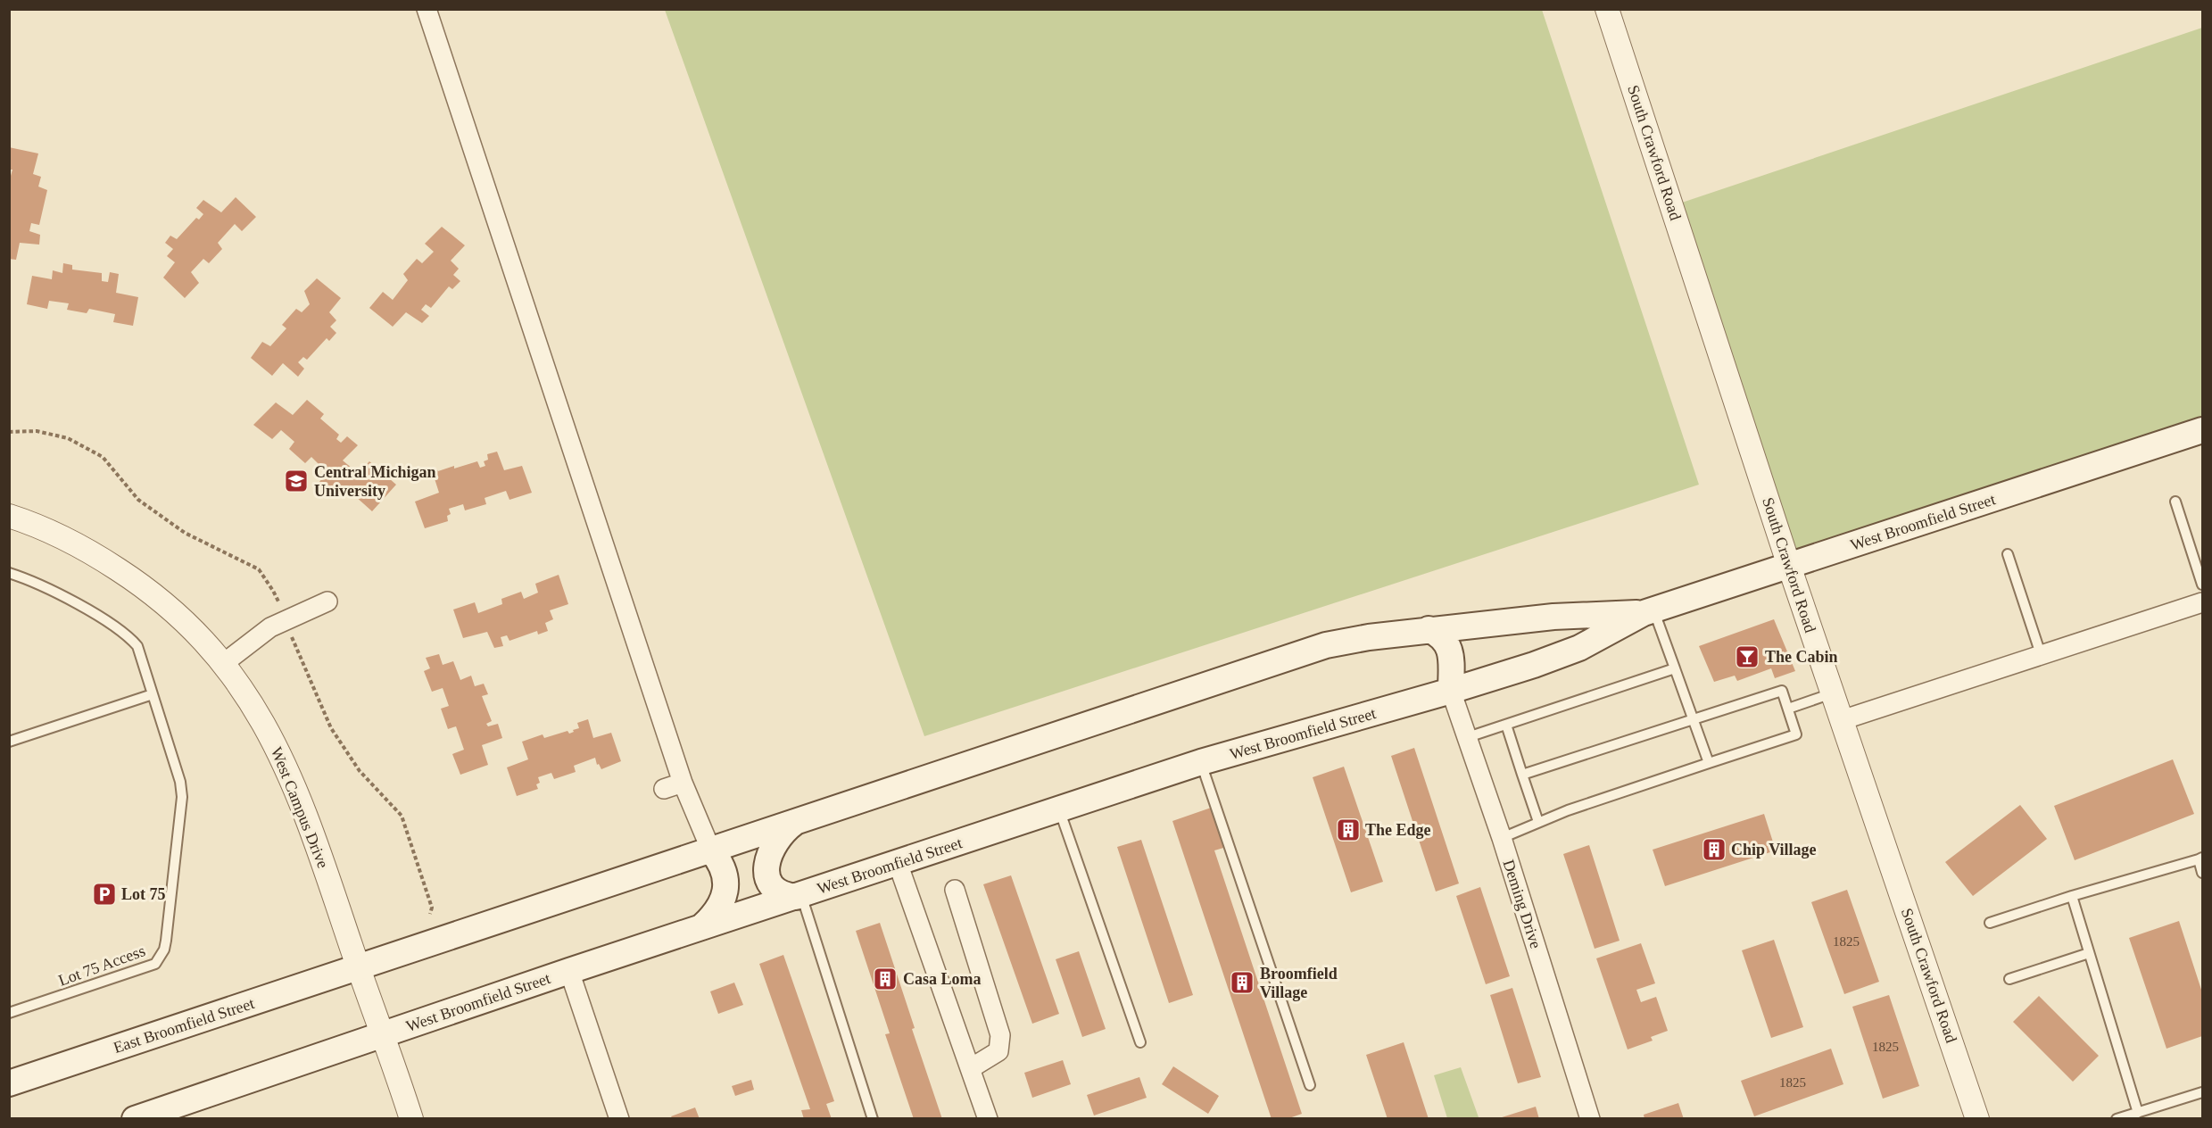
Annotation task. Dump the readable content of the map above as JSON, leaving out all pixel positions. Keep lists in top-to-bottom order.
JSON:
{
  "streets": {
    "main road": ["West Broomfield Street", "East Broomfield Street"],
    "street": ["South Crawford Road", "West Campus Drive", "Deming Drive"],
    "lane": ["Lot 75 Access"]
  },
  "crossings": [
    ["South Crawford Road", "West Broomfield Street"],
    ["West Broomfield Street", "West Campus Drive"],
    ["West Broomfield Street", "Deming Drive"],
    ["West Broomfield Street", "East Broomfield Street"],
    ["West Campus Drive", "East Broomfield Street"]
  ],
  "places": {
    "school or university": ["Central Michigan University"],
    "bar": ["The Cabin"],
    "building": [
      "The Edge",
      "Chip Village",
      "Casa Loma",
      "Broomfield Village"
    ],
    "parking": ["Lot 75"]
  },
  "house_numbers": ["1825", "1825", "1825"]
}
